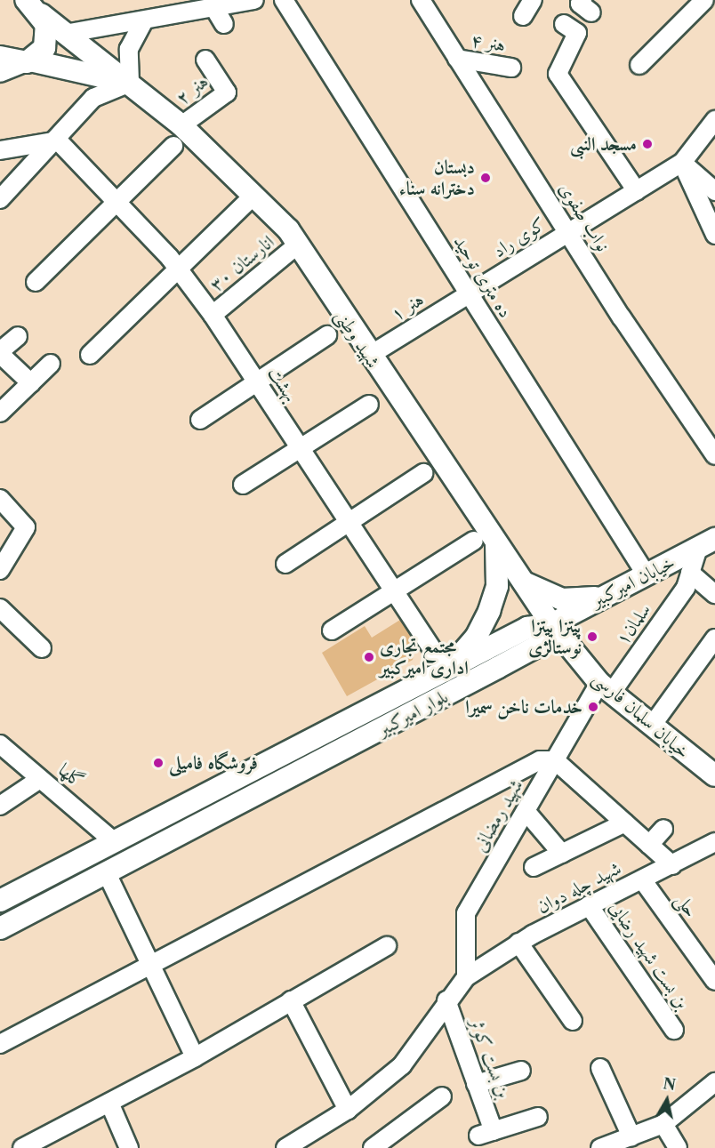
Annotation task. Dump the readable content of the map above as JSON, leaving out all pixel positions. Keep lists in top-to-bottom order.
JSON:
{
  "streets": {
    "main road": [
      "شهید وطنی",
      "خیابان امیرکبیر",
      "بلوار امیرکبیر",
      "خیابان سلمان فارسی"
    ],
    "street": [
      "هنر ۴",
      "هنر ۲",
      "نواب صفوی",
      "کوی راد",
      "انارستان ۳۰",
      "ده متری توحید",
      "هنر ۱",
      "بهشت",
      "سلمان۱",
      "گلها",
      "شهید رمضانی",
      "شهید چله دوان",
      "حلی",
      "بن بست شهید رضایی",
      "بن بست کوثر"
    ]
  },
  "crossings": [
    ["هنر ۴", "نواب صفوی"],
    ["هنر ۲", "شهید وطنی"],
    ["نواب صفوی", "کوی راد"],
    ["کوی راد", "ده متری توحید"],
    ["کوی راد", "هنر ۱"],
    ["انارستان ۳۰", "شهید وطنی"],
    ["انارستان ۳۰", "بهشت"],
    ["ده متری توحید", "هنر ۱"],
    ["ده متری توحید", "خیابان امیرکبیر"],
    ["هنر ۱", "شهید وطنی"],
    ["شهید وطنی", "خیابان امیرکبیر"],
    ["شهید وطنی", "بلوار امیرکبیر"],
    ["شهید وطنی", "خیابان سلمان فارسی"],
    ["بهشت", "بلوار امیرکبیر"],
    ["خیابان امیرکبیر", "سلمان۱"],
    ["خیابان امیرکبیر", "بلوار امیرکبیر"],
    ["خیابان امیرکبیر", "خیابان سلمان فارسی"],
    ["سلمان۱", "خیابان سلمان فارسی"],
    ["سلمان۱", "شهید رمضانی"],
    ["بلوار امیرکبیر", "خیابان سلمان فارسی"],
    ["بلوار امیرکبیر", "گلها"],
    ["خیابان سلمان فارسی", "شهید رمضانی"],
    ["شهید رمضانی", "شهید چله دوان"],
    ["شهید چله دوان", "حلی"],
    ["شهید چله دوان", "بن بست شهید رضایی"],
    ["شهید چله دوان", "بن بست کوثر"]
  ],
  "places": [
    "مسجد النبی",
    "دبستان دخترانه سناء",
    "پیتزا پیتزا نوستالژی",
    "مجتمع تجاری اداری امیرکبیر",
    "خدمات ناخن سمیرا",
    "فروشگاه فامیلی"
  ],
  "north": "top"
}
